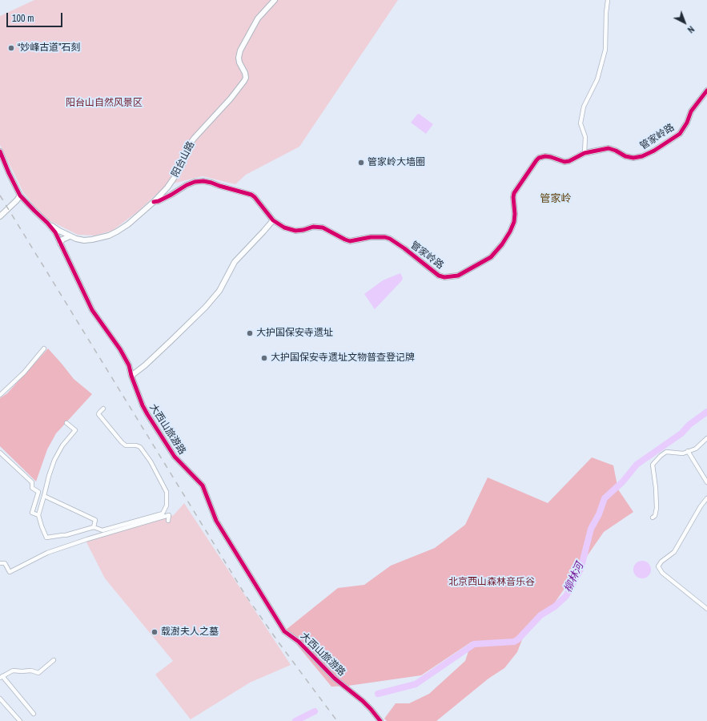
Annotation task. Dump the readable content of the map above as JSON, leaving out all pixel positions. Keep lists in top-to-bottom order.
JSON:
{
  "streets": {
    "street": ["管家岭路", "阳台山路", "大西山旅游路"]
  },
  "crossings": [
    ["管家岭路", "阳台山路"],
    ["阳台山路", "大西山旅游路"]
  ],
  "districts": ["管家岭"],
  "water": ["柳林河"],
  "parks": ["阳台山自然风景区", "北京西山森林音乐谷"],
  "places": [
    "“妙峰古道”石刻",
    "管家岭大墙圈",
    "大护国保安寺遗址",
    "大护国保安寺遗址文物普查登记牌",
    "载澍夫人之墓"
  ],
  "scale_bar": "100 m",
  "north": "bottom right"
}
